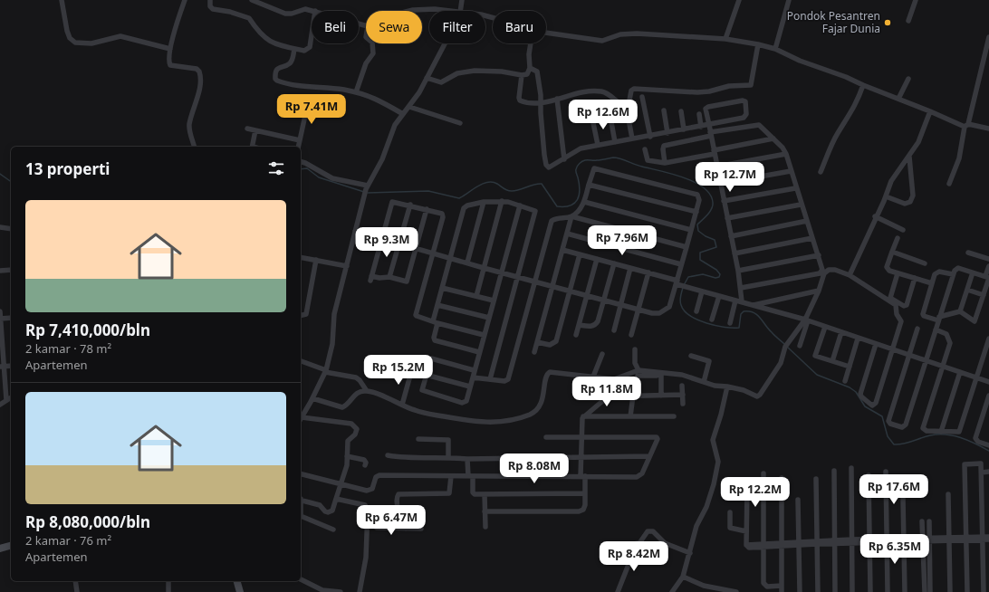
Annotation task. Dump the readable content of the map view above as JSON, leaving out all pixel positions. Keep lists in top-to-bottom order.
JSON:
{
  "places": ["Pondok Pesantren Fajar Dunia"],
  "page": {
    "chip": [
      "Beli",
      "Sewa",
      "Filter",
      "Baru"
    ],
    "price": [
      "Rp 7.41M",
      "Rp 12.6M",
      "Rp 12.7M",
      "Rp 7.96M",
      "Rp 9.3M",
      "Rp 15.2M",
      "Rp 11.8M",
      "Rp 8.08M",
      "Rp 17.6M",
      "Rp 12.2M",
      "Rp 6.47M",
      "Rp 6.35M",
      "Rp 8.42M"
    ],
    "heading": "13 properti",
    "list": [
      {
        "name": "Rp 7,410,000/bln",
        "note": "2 kamar · 78 m² · Apartemen"
      },
      {
        "name": "Rp 8,080,000/bln",
        "note": "2 kamar · 76 m² · Apartemen"
      }
    ]
  }
}
